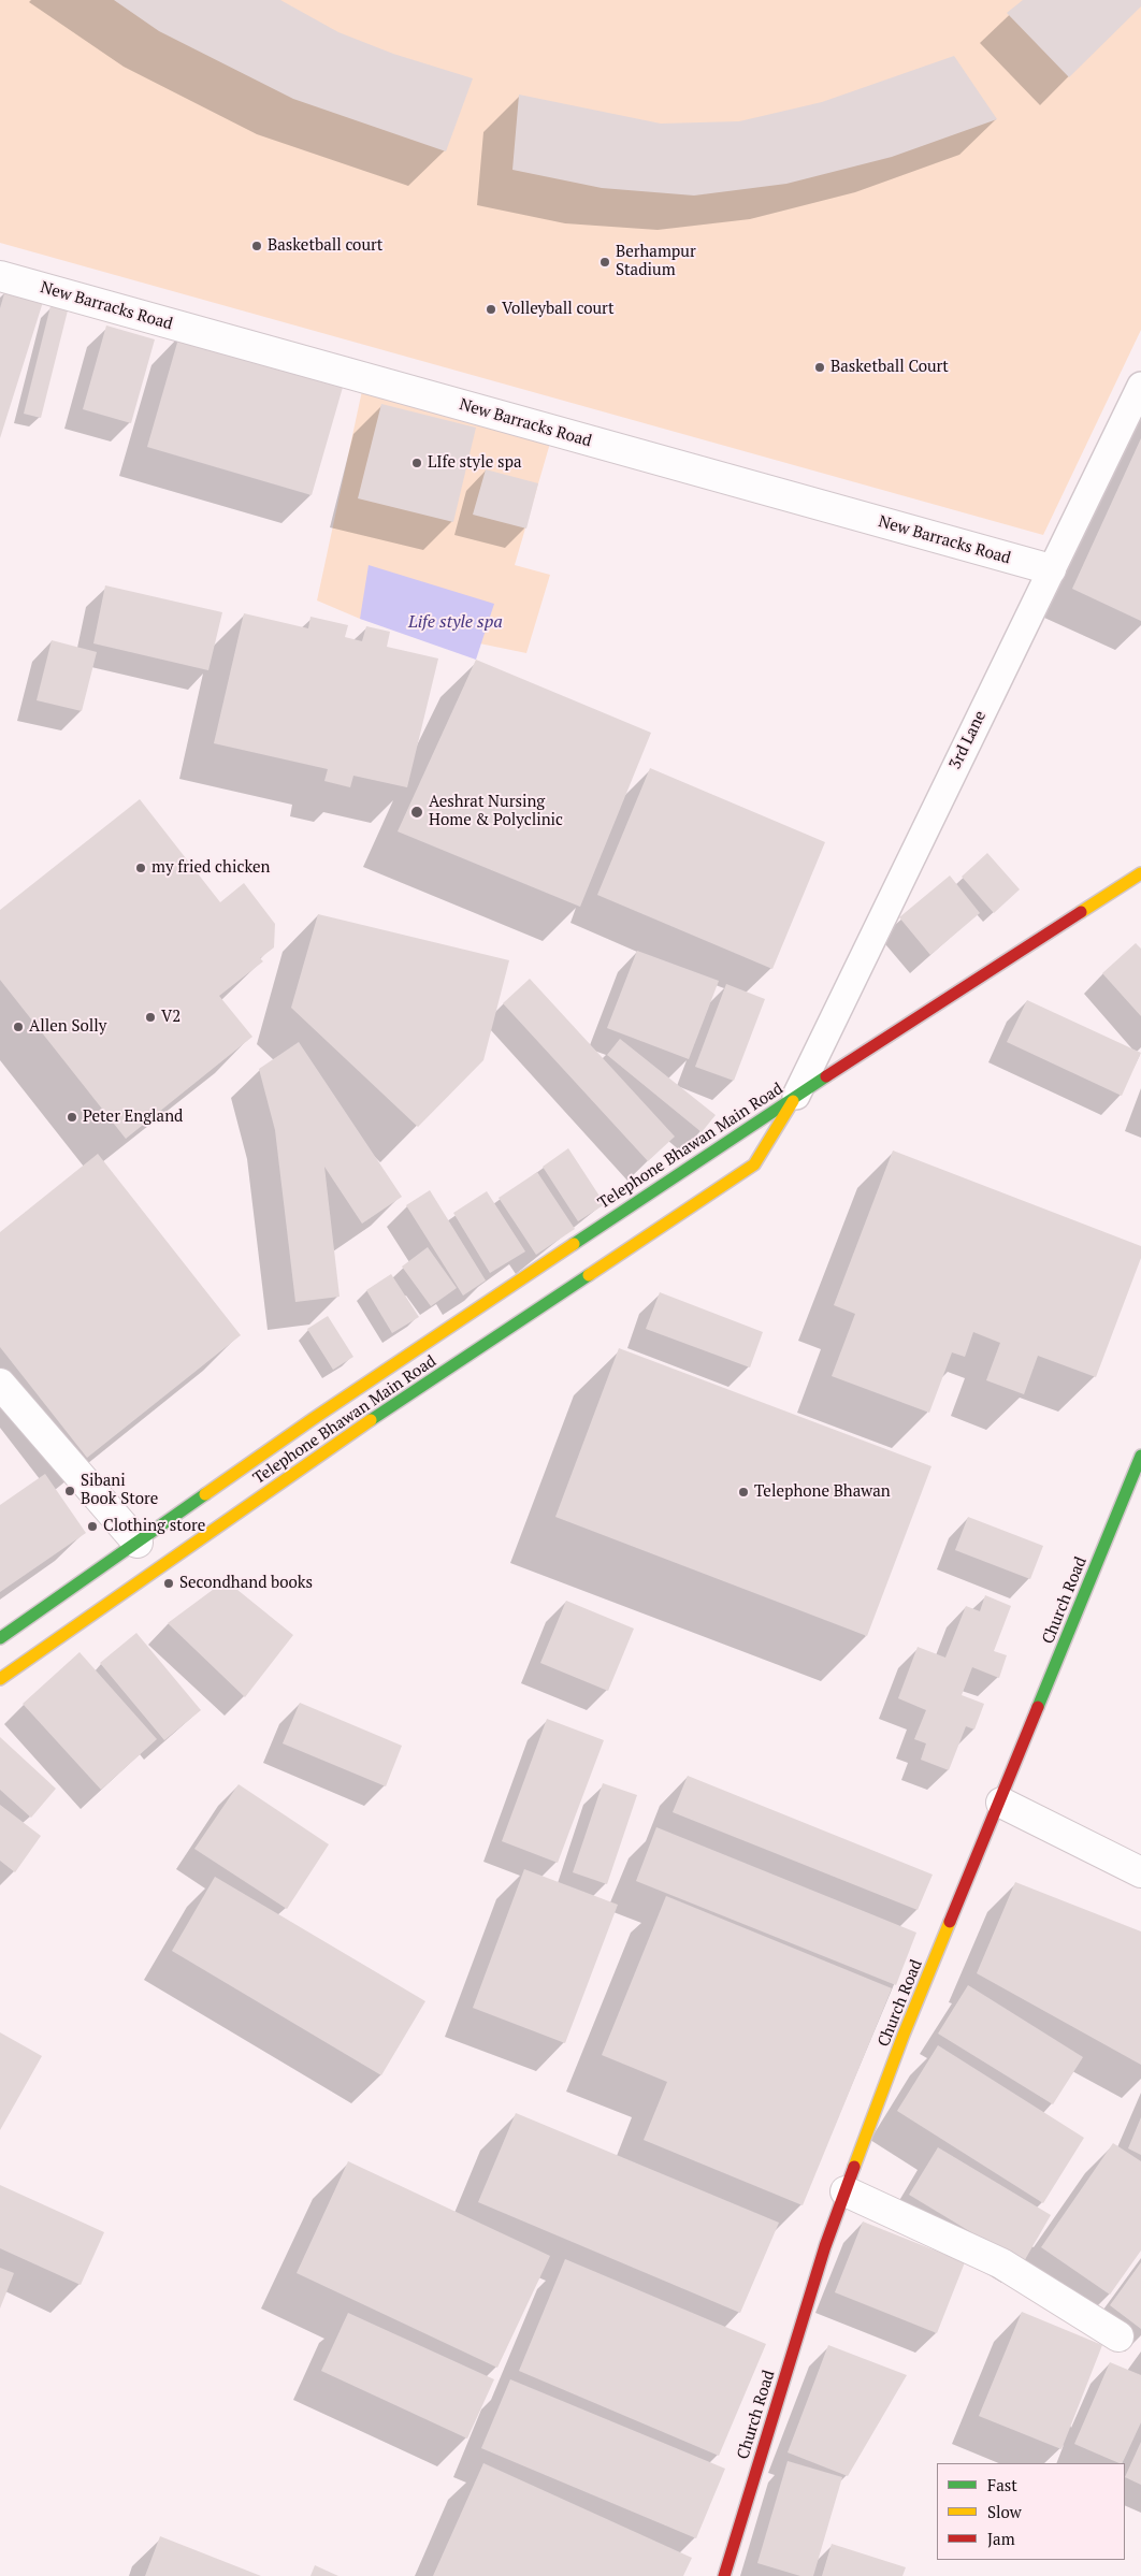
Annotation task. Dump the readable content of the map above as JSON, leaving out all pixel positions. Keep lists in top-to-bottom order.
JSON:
{
  "streets": {
    "street": ["New Barracks Road", "Telephone Bhawan Main Road", "Church Road"],
    "lane": ["3rd Lane"]
  },
  "crossings": [
    ["New Barracks Road", "3rd Lane"],
    ["3rd Lane", "Telephone Bhawan Main Road"]
  ],
  "water": ["Life style spa"],
  "places": [
    "Basketball court",
    "Berhampur Stadium",
    "Volleyball court",
    "Basketball Court",
    "LIfe style spa",
    "Aeshrat Nursing Home & Polyclinic",
    "my fried chicken",
    "V2",
    "Allen Solly",
    "Peter England",
    "Sibani Book Store",
    "Telephone Bhawan",
    "Clothing store",
    "Secondhand books"
  ],
  "legend": ["Fast", "Slow", "Jam"]
}
